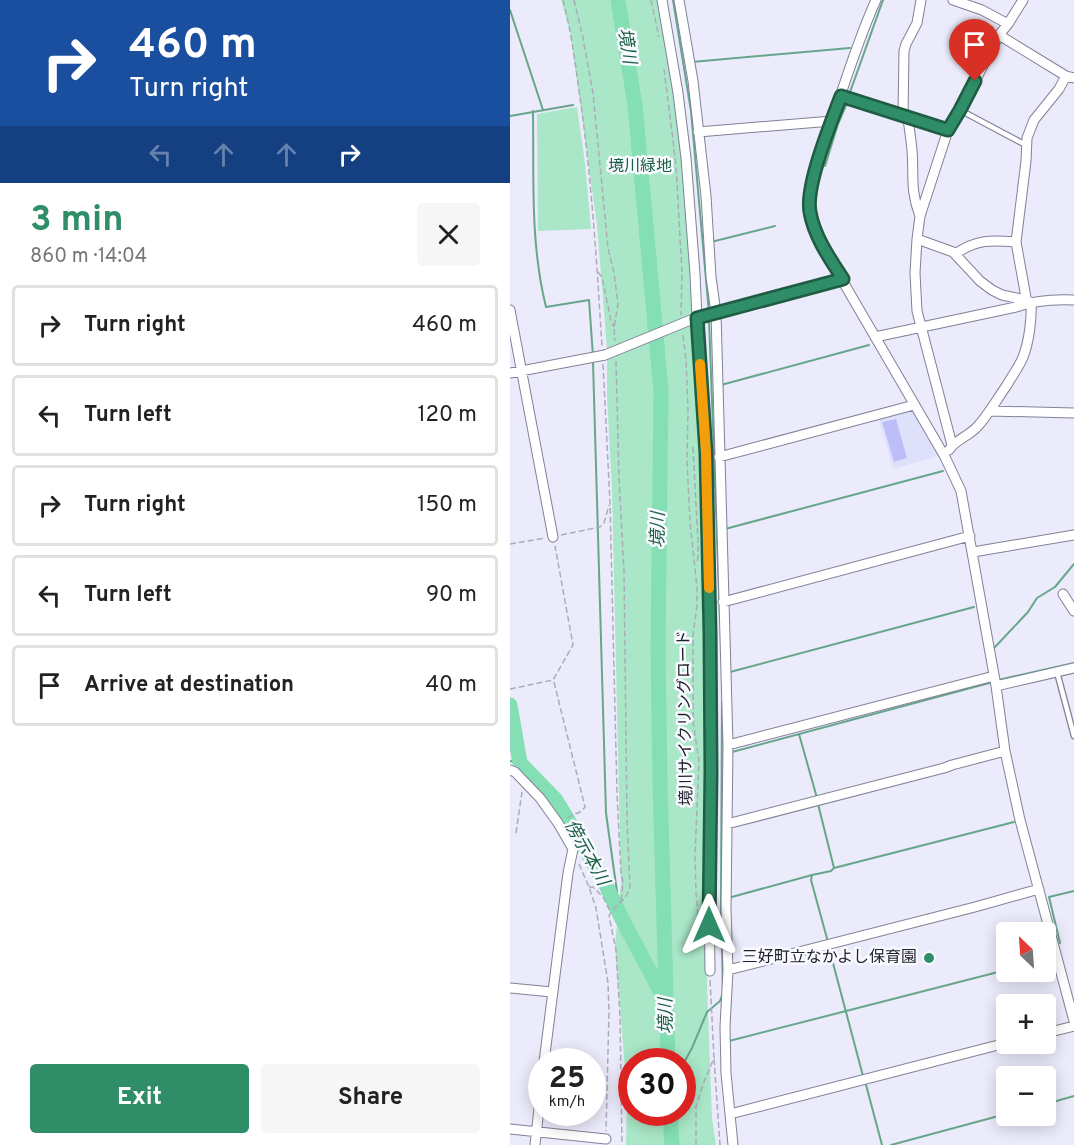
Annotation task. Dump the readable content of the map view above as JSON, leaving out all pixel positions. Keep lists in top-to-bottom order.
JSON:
{
  "streets": {
    "path": ["境川サイクリングロード"]
  },
  "water": ["境川", "傍示本川"],
  "parks": ["境川緑地"],
  "places": ["三好町立なかよし保育園"],
  "north": "top left",
  "page": {
    "turn": ["460 m", "Turn right"],
    "heading": ["3 min", "860 m · 14:04"],
    "list": [
      {
        "name": "Turn right",
        "value": "460 m"
      },
      {
        "name": "Turn left",
        "value": "120 m"
      },
      {
        "name": "Turn right",
        "value": "150 m"
      },
      {
        "name": "Turn left",
        "value": "90 m"
      },
      {
        "name": "Arrive at destination",
        "value": "40 m"
      }
    ],
    "map_buttons": ["+", "−"],
    "speed": "25 km/h",
    "limit": "30",
    "buttons": ["Exit", "Share"]
  }
}
